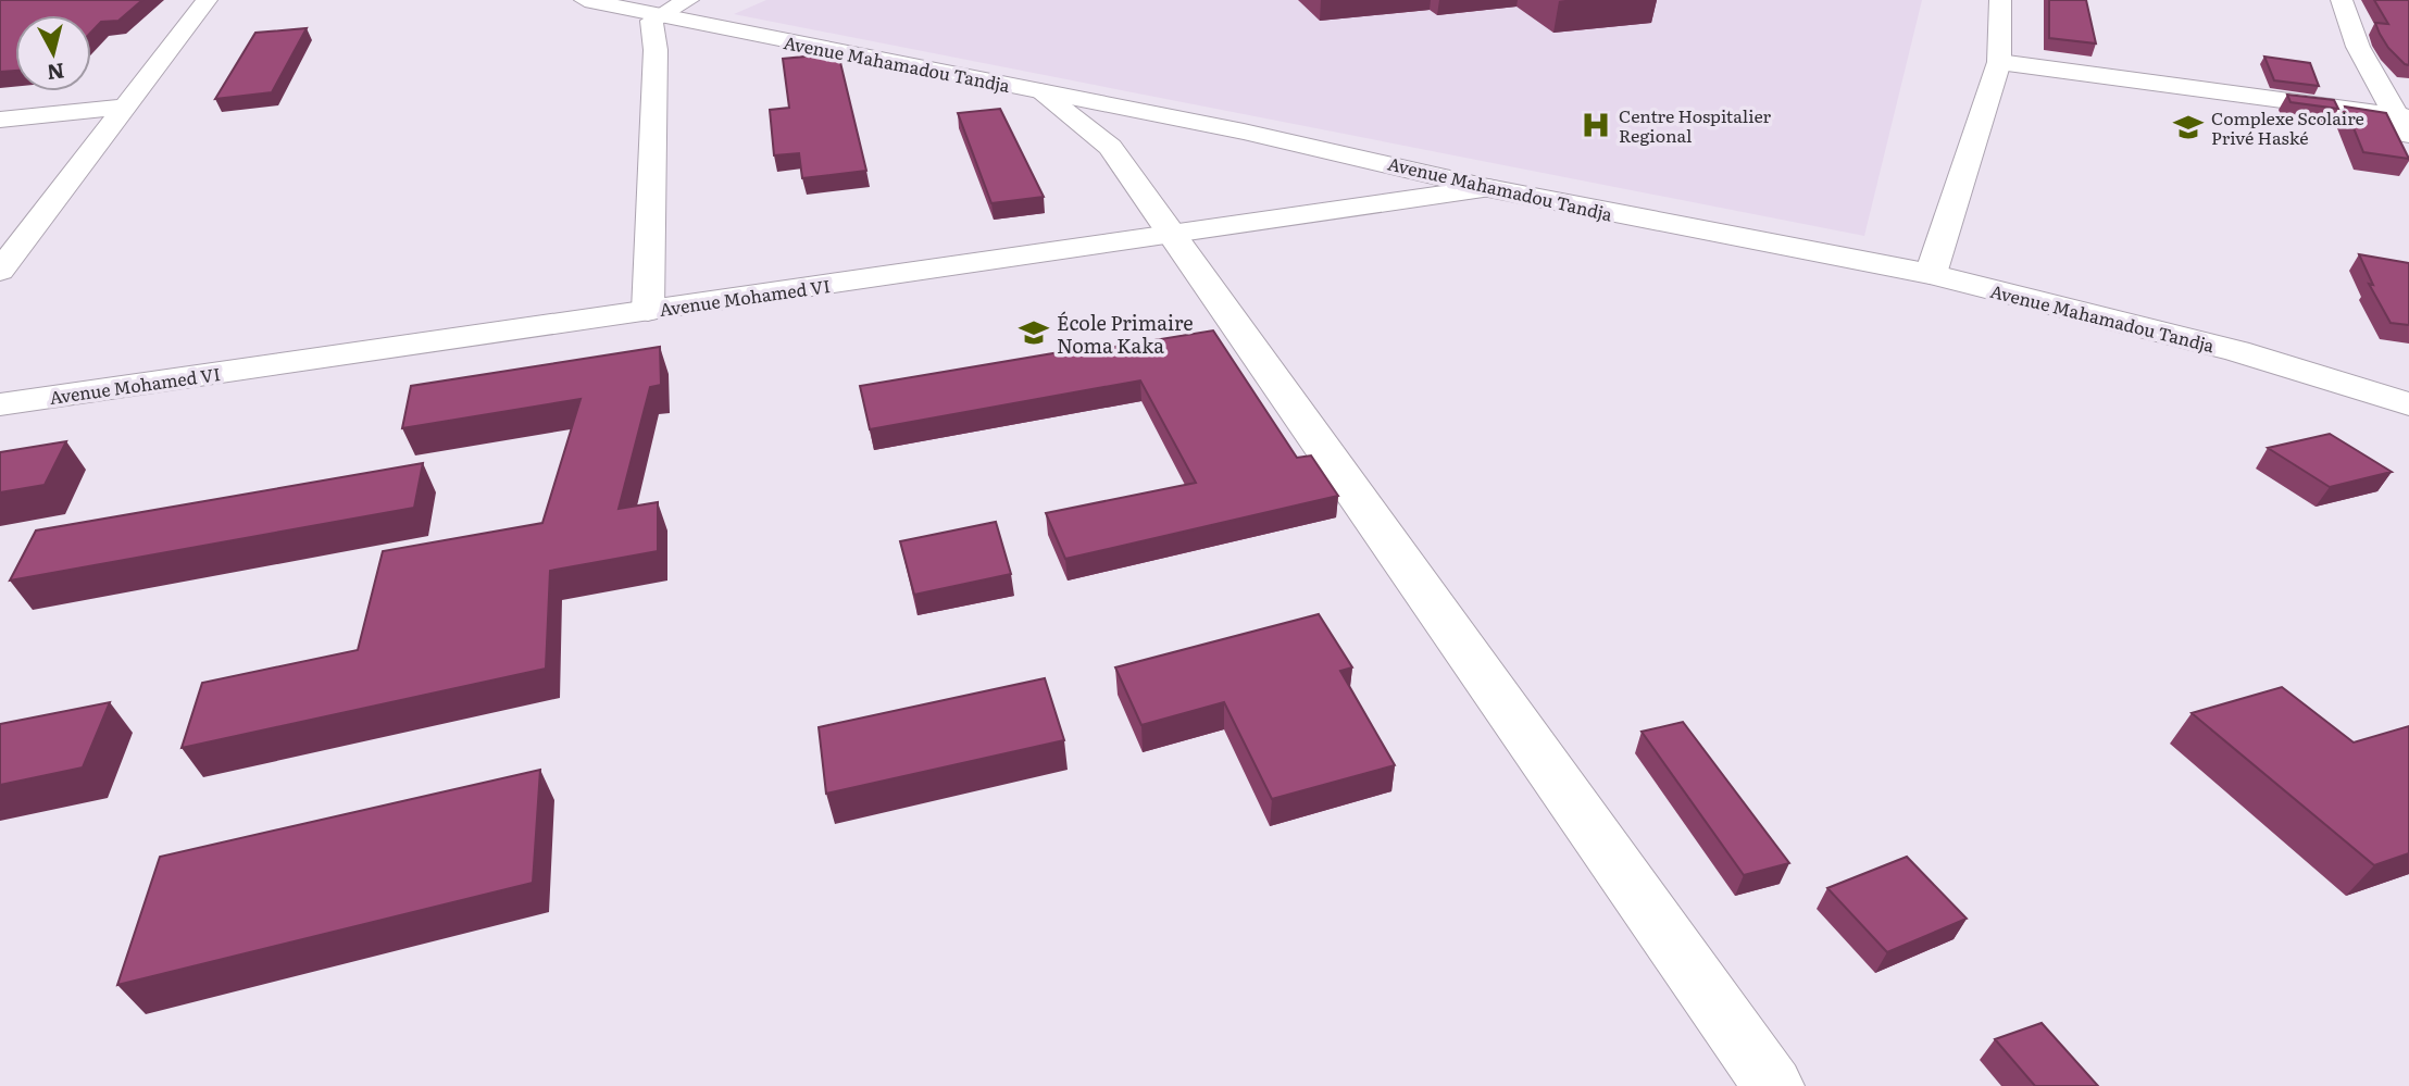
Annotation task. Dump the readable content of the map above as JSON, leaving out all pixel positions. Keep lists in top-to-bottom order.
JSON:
{
  "streets": {
    "street": ["Avenue Mahamadou Tandja", "Avenue Mohamed VI"]
  },
  "crossings": [
    ["Avenue Mahamadou Tandja", "Avenue Mohamed VI"]
  ],
  "places": {
    "hospital": ["Centre Hospitalier Regional"],
    "school or university": ["Complexe Scolaire Privé Haské", "École Primaire Noma Kaka"]
  },
  "north": "bottom"
}
